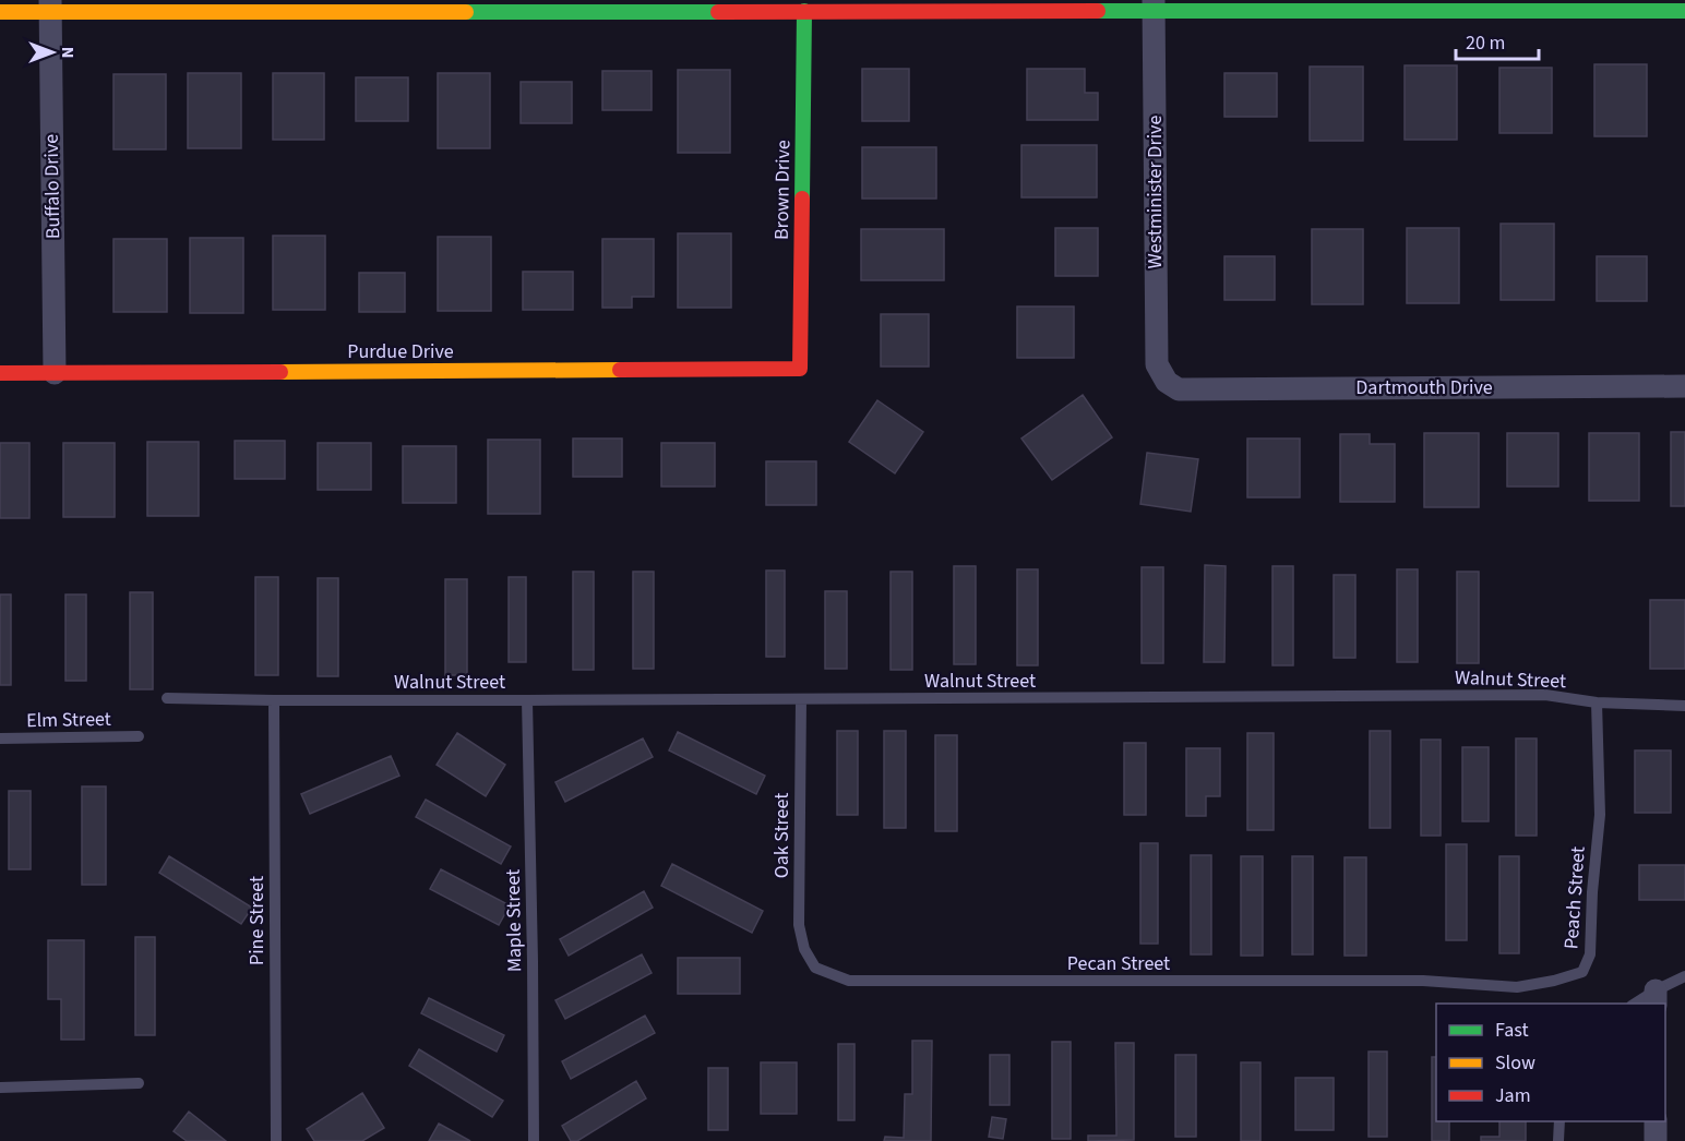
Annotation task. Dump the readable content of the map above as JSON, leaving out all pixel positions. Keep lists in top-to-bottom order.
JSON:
{
  "streets": {
    "street": [
      "Buffalo Drive",
      "Brown Drive",
      "Westminister Drive",
      "Purdue Drive",
      "Dartmouth Drive"
    ],
    "lane": [
      "Walnut Street",
      "Elm Street",
      "Oak Street",
      "Peach Street",
      "Pine Street",
      "Maple Street",
      "Pecan Street"
    ]
  },
  "crossings": [
    ["Buffalo Drive", "Purdue Drive"],
    ["Brown Drive", "Purdue Drive"],
    ["Westminister Drive", "Dartmouth Drive"],
    ["Walnut Street", "Oak Street"],
    ["Walnut Street", "Peach Street"],
    ["Walnut Street", "Pine Street"],
    ["Walnut Street", "Maple Street"],
    ["Oak Street", "Pecan Street"],
    ["Peach Street", "Pecan Street"]
  ],
  "legend": ["Fast", "Slow", "Jam"],
  "scale_bar": "20 m",
  "north": "right"
}
